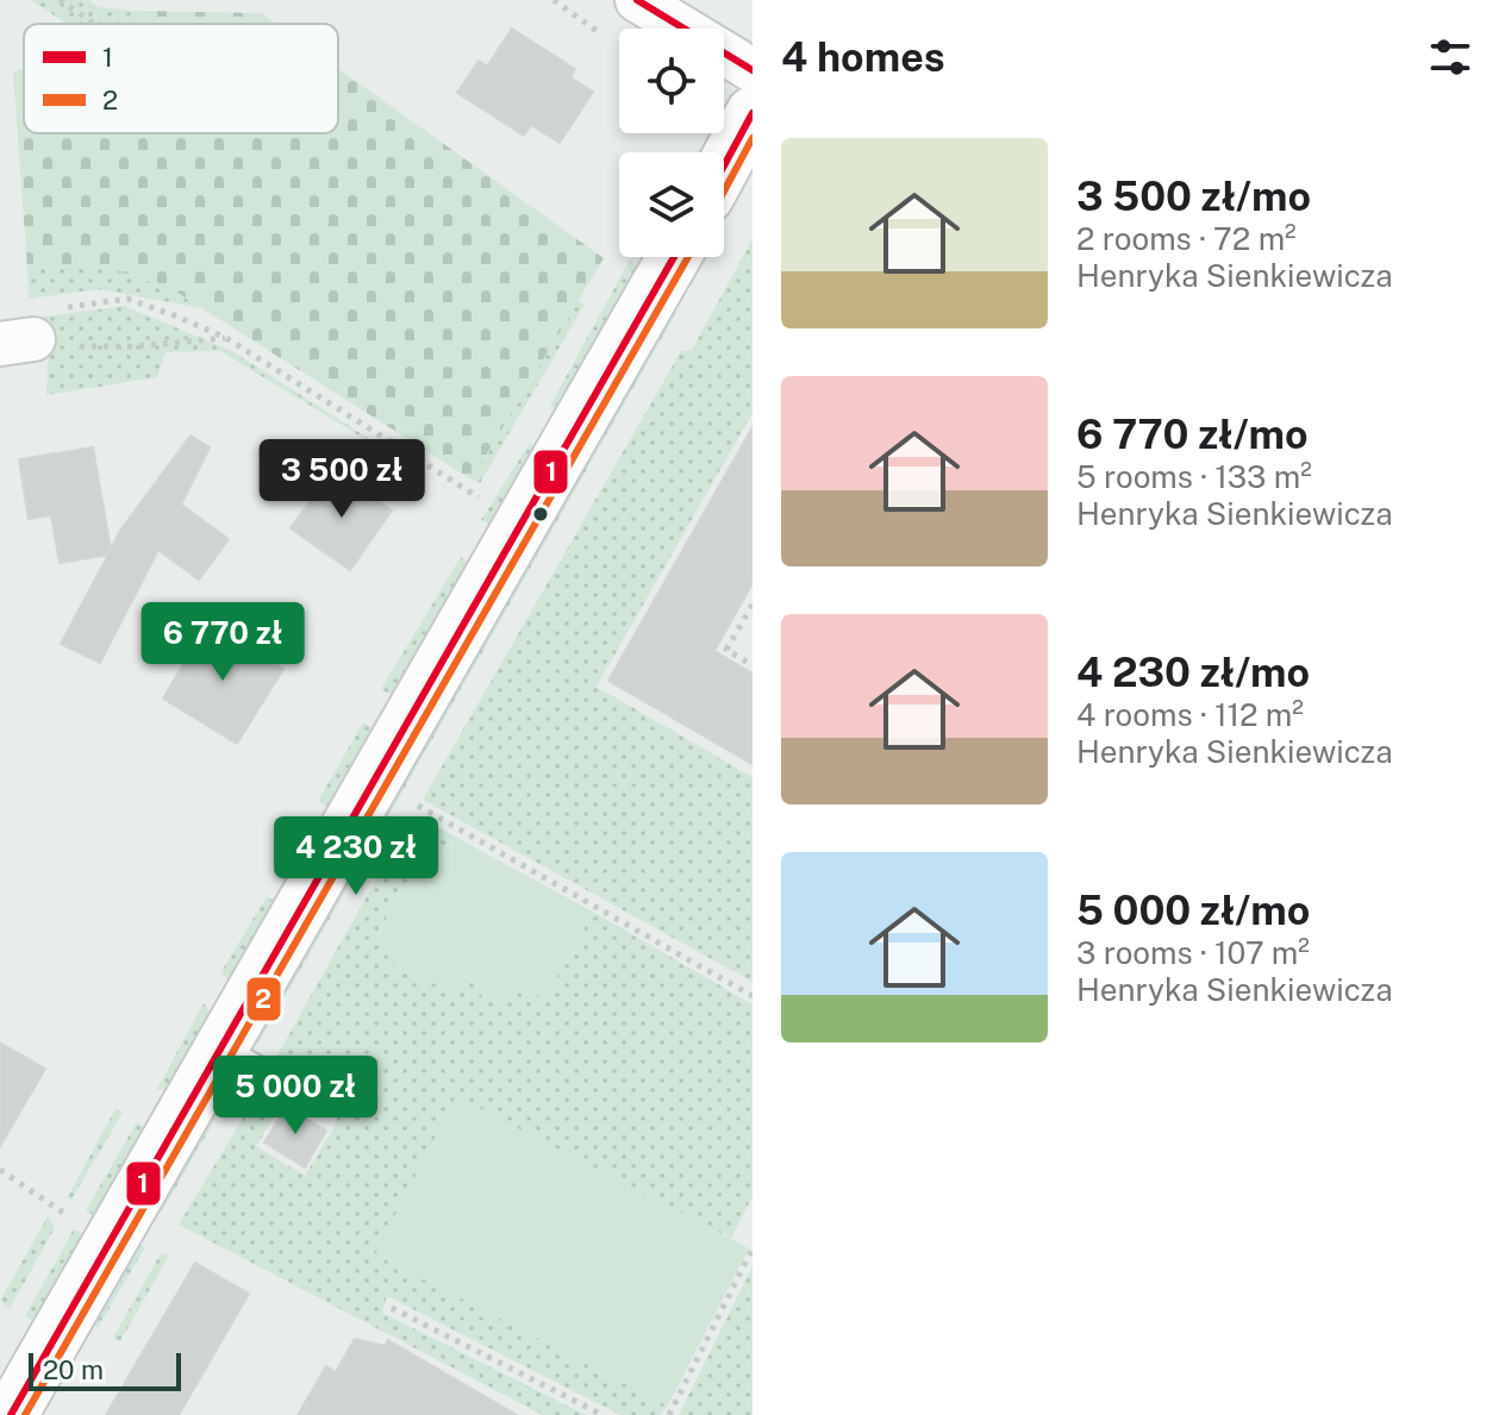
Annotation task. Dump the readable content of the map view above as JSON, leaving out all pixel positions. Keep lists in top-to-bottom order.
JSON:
{
  "lines": ["transit line 1", "transit line 2"],
  "legend": ["1", "2"],
  "scale_bar": "20 m",
  "page": {
    "heading": "4 homes",
    "list": [
      {
        "name": "3 500 zł/mo",
        "note": "2 rooms · 72 m² · Henryka Sienkiewicza"
      },
      {
        "name": "6 770 zł/mo",
        "note": "5 rooms · 133 m² · Henryka Sienkiewicza"
      },
      {
        "name": "4 230 zł/mo",
        "note": "4 rooms · 112 m² · Henryka Sienkiewicza"
      },
      {
        "name": "5 000 zł/mo",
        "note": "3 rooms · 107 m² · Henryka Sienkiewicza"
      }
    ],
    "price": [
      "3 500 zł",
      "6 770 zł",
      "4 230 zł",
      "5 000 zł"
    ],
    "scale": "20 m"
  }
}
